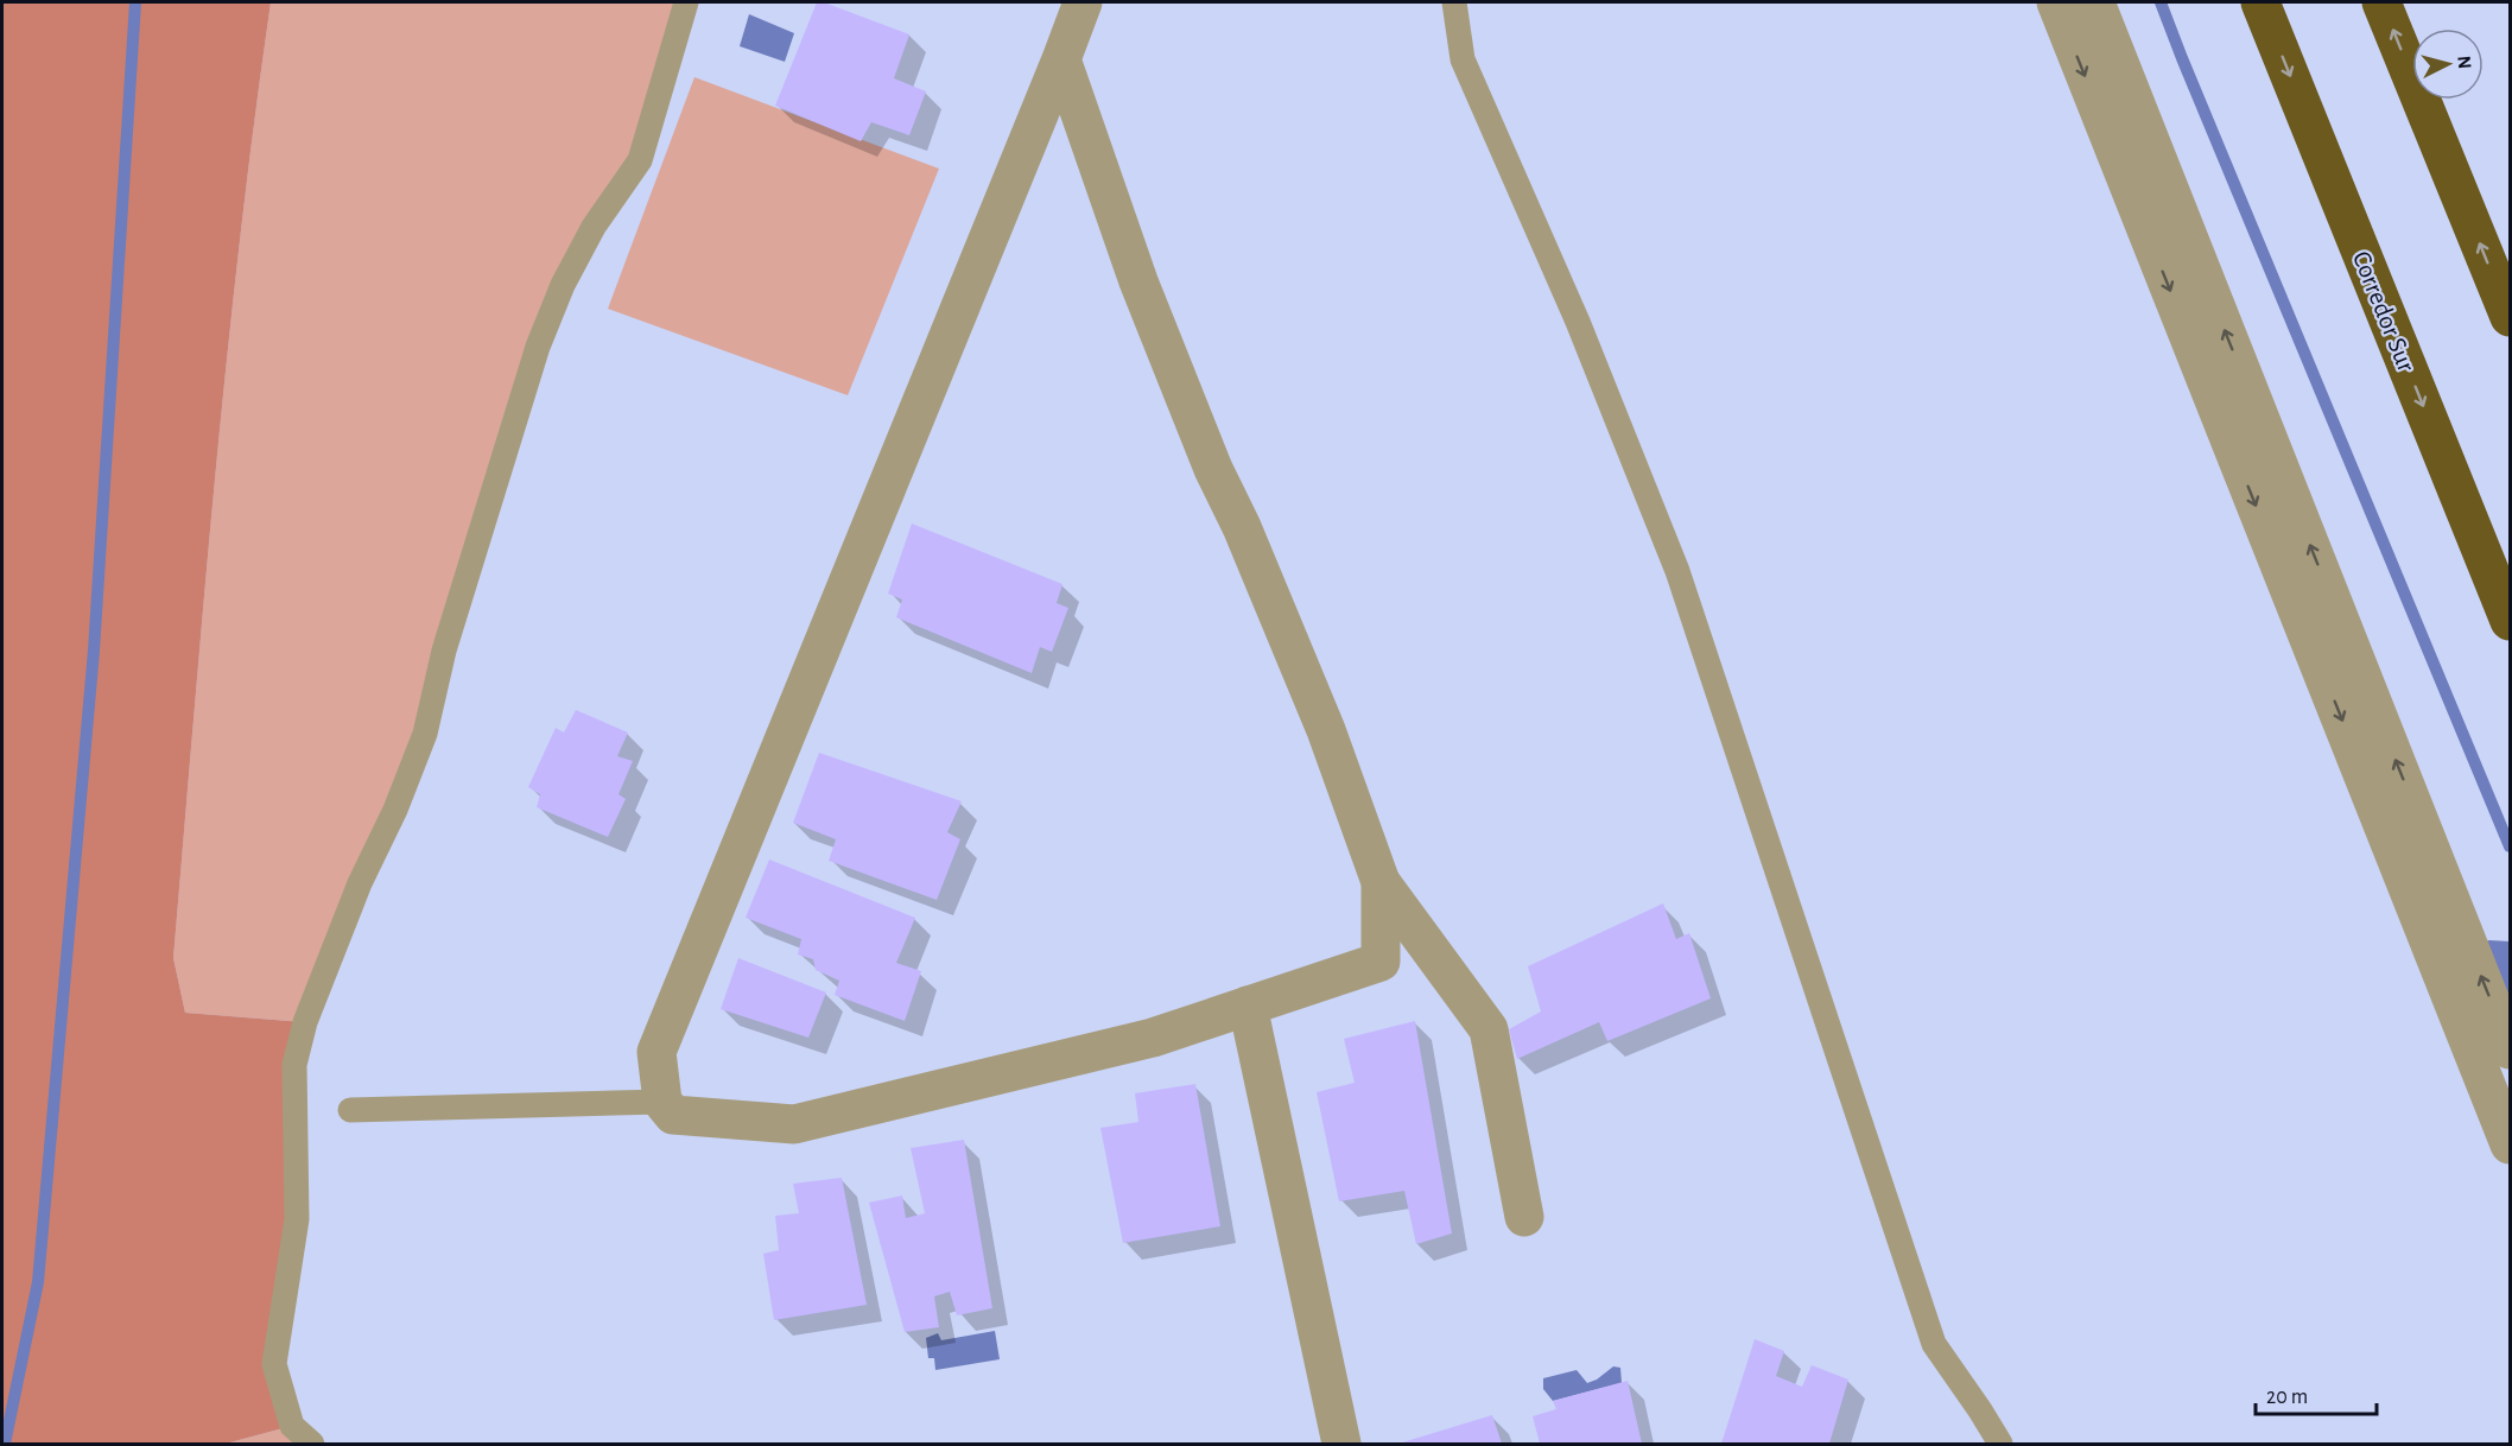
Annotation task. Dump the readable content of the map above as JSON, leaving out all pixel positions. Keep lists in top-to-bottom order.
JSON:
{
  "streets": {
    "highway": ["Corredor Sur"]
  },
  "scale_bar": "20 m",
  "north": "right"
}
